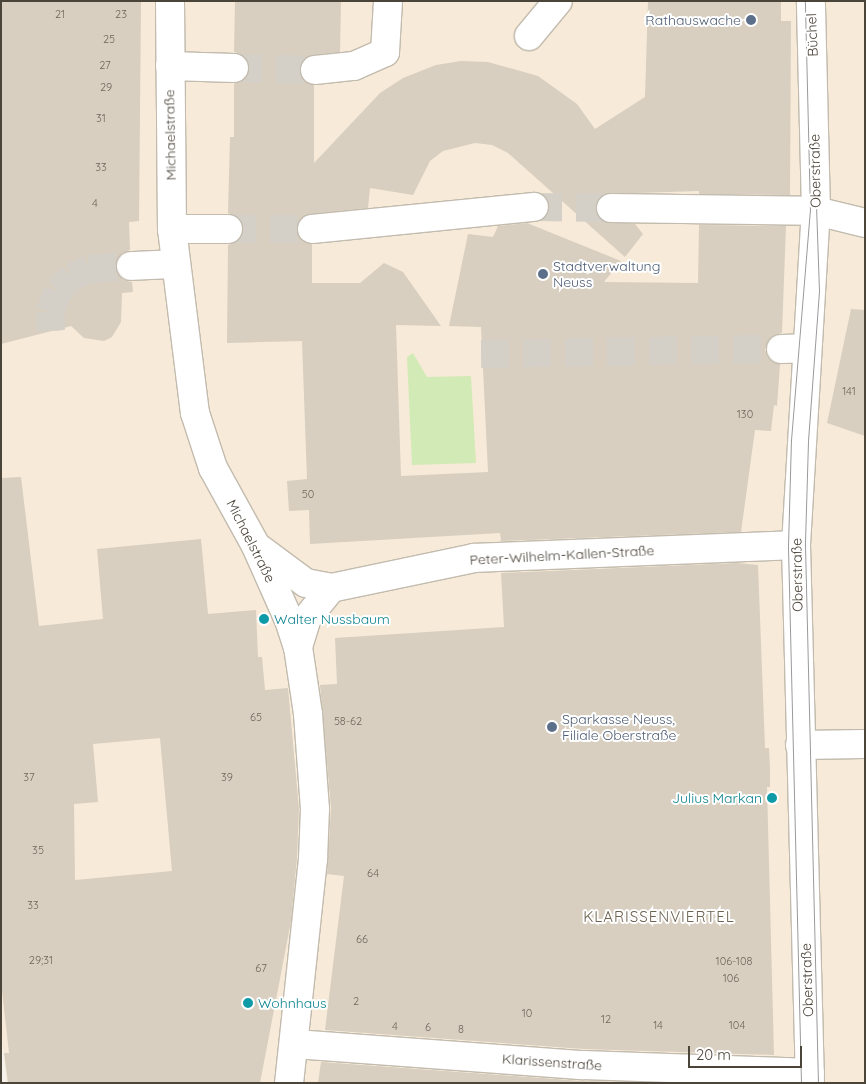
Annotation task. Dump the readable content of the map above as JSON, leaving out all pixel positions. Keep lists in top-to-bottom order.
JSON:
{
  "streets": {
    "street": [
      "Büchel",
      "Michaelstraße",
      "Oberstraße",
      "Peter-Wilhelm-Kallen-Straße",
      "Klarissenstraße"
    ]
  },
  "crossings": [
    ["Büchel", "Oberstraße"],
    ["Michaelstraße", "Peter-Wilhelm-Kallen-Straße"],
    ["Michaelstraße", "Klarissenstraße"],
    ["Oberstraße", "Peter-Wilhelm-Kallen-Straße"],
    ["Oberstraße", "Klarissenstraße"]
  ],
  "districts": ["KLARISSENVIERTEL"],
  "places": [
    "Rathauswache",
    "Stadtverwaltung Neuss",
    "Walter Nussbaum",
    "Sparkasse Neuss, Filiale Oberstraße",
    "Julius Markan",
    "Wohnhaus"
  ],
  "house_numbers": [
    "21",
    "23",
    "25",
    "27",
    "29",
    "31",
    "33",
    "4",
    "141",
    "130",
    "50",
    "65",
    "58-62",
    "37",
    "39",
    "35",
    "64",
    "33",
    "66",
    "29;31",
    "106-108",
    "67",
    "106",
    "2",
    "10",
    "12",
    "14",
    "104",
    "4",
    "6",
    "8"
  ],
  "scale_bar": "20 m"
}
